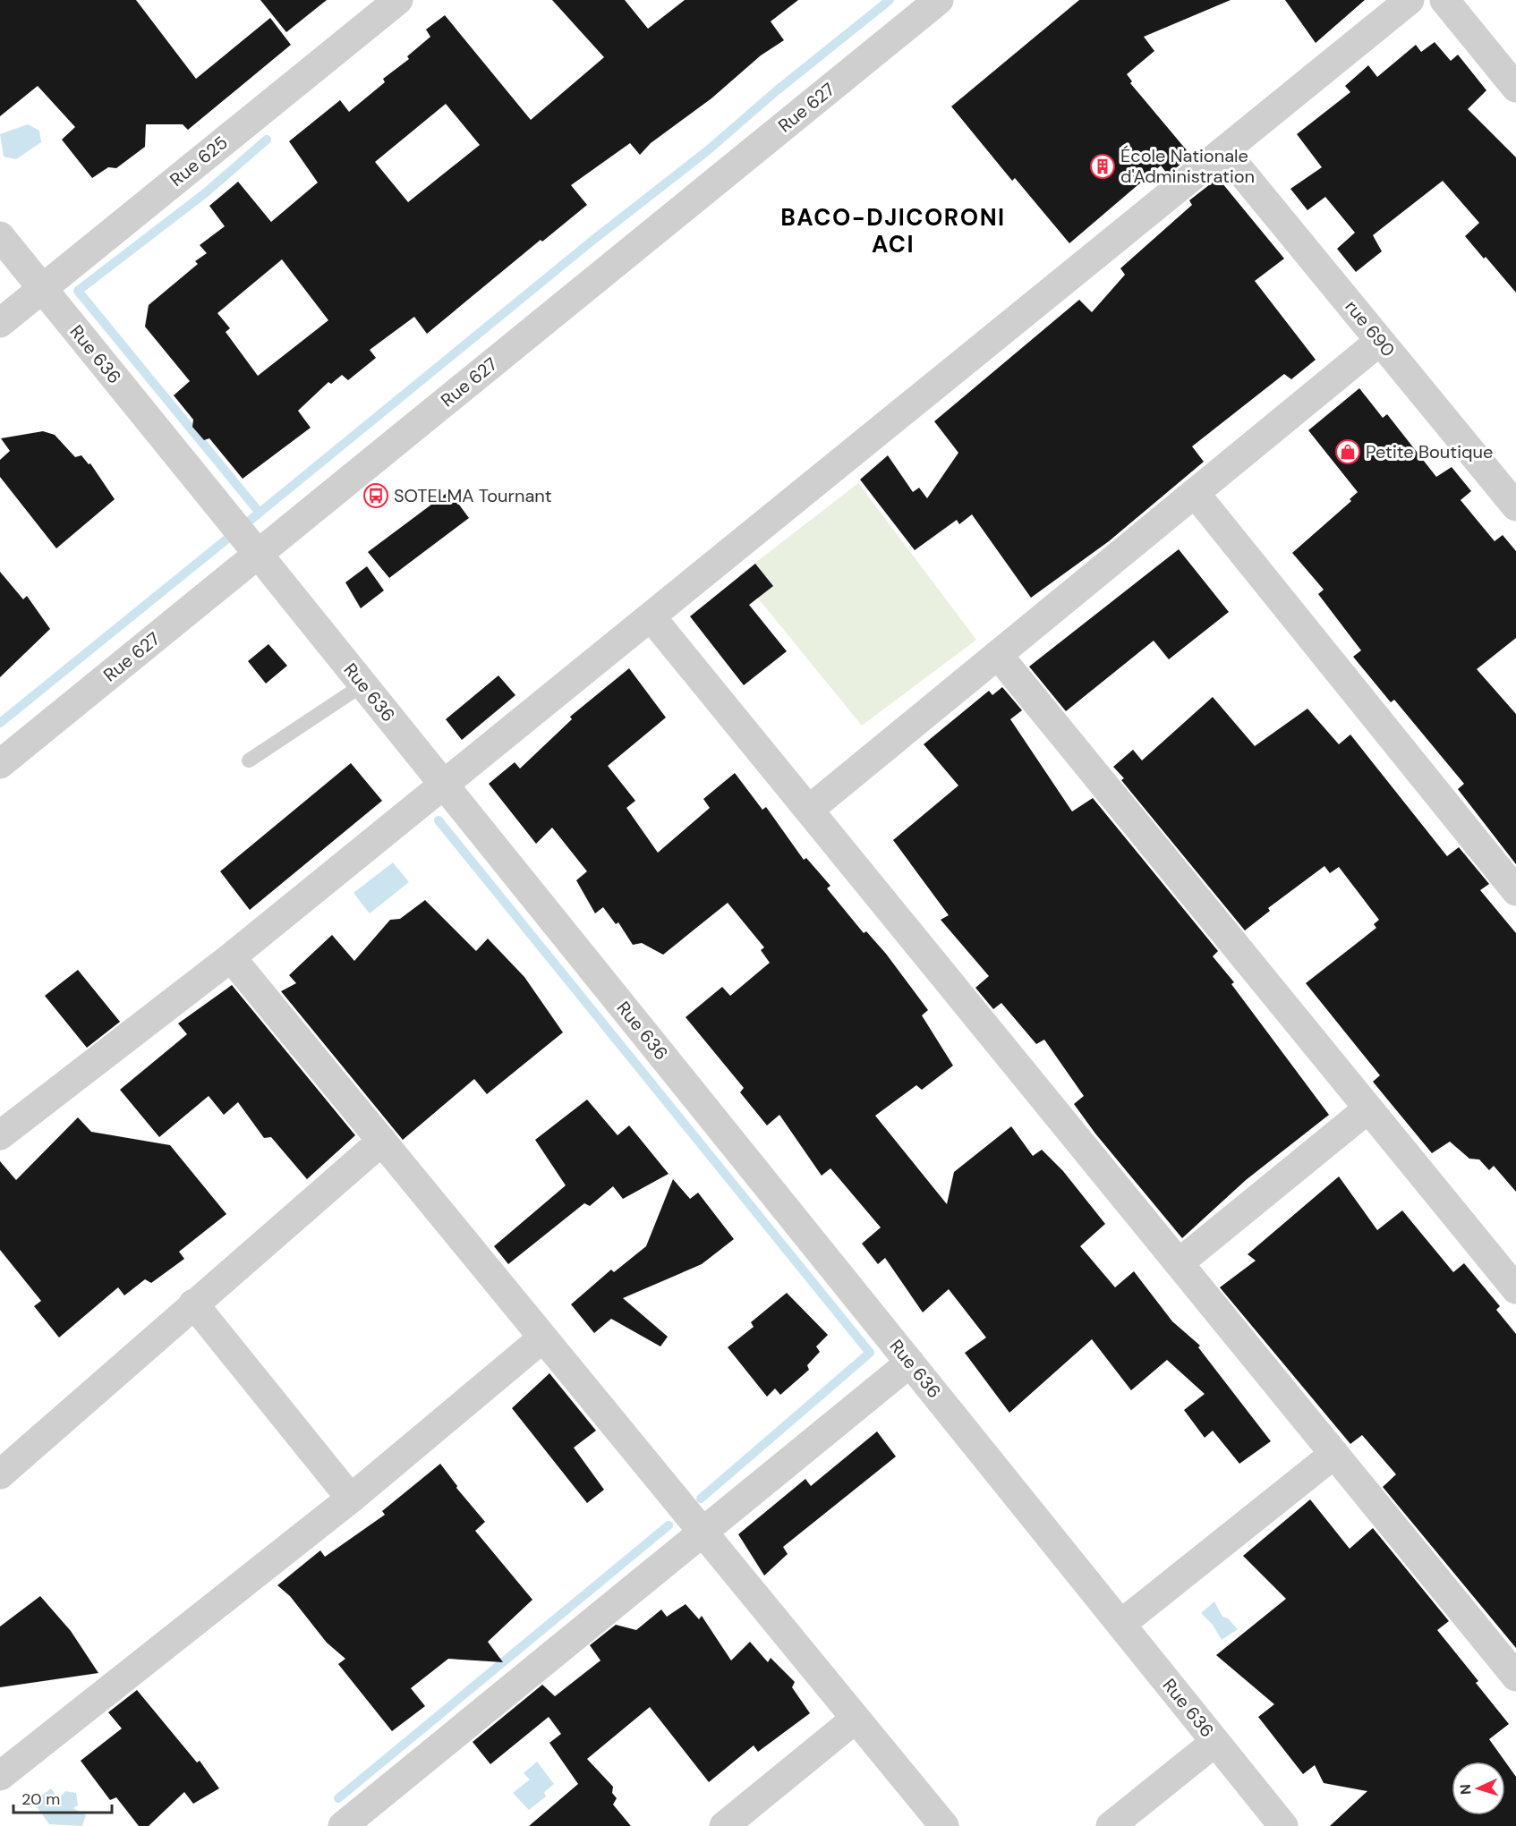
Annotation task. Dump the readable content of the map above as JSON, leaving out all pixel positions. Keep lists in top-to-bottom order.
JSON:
{
  "streets": {
    "street": [
      "Rue 627",
      "Rue 625",
      "rue 690",
      "Rue 636"
    ]
  },
  "crossings": [
    ["Rue 627", "Rue 636"],
    ["Rue 625", "Rue 636"]
  ],
  "districts": ["BACO-DJICORONI ACI"],
  "places": {
    "building": ["École Nationale d'Administration"],
    "shop": ["Petite Boutique"],
    "bus stop": ["SOTELMA Tournant"]
  },
  "scale_bar": "20 m",
  "north": "left"
}
